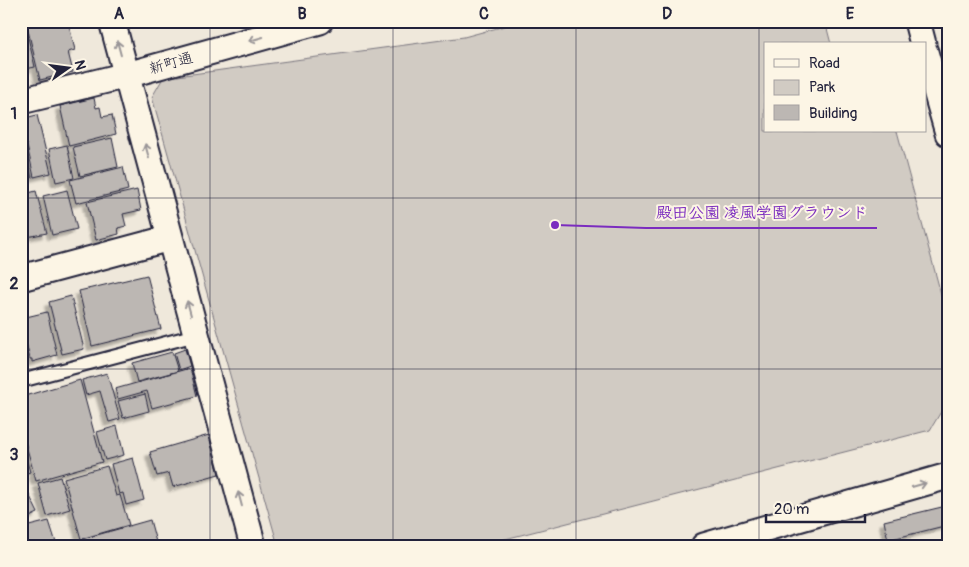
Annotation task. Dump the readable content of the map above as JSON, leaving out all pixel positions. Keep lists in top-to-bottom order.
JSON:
{
  "streets": {
    "street": ["新町通"]
  },
  "one_way": ["新町通"],
  "places": ["殿田公園 凌風学園グラウンド"],
  "legend": ["Road", "Park", "Building"],
  "scale_bar": "20 m",
  "north": "right",
  "grid": {
    "columns": [
      "A",
      "B",
      "C",
      "D",
      "E"
    ],
    "rows": ["1", "2", "3"]
  }
}
